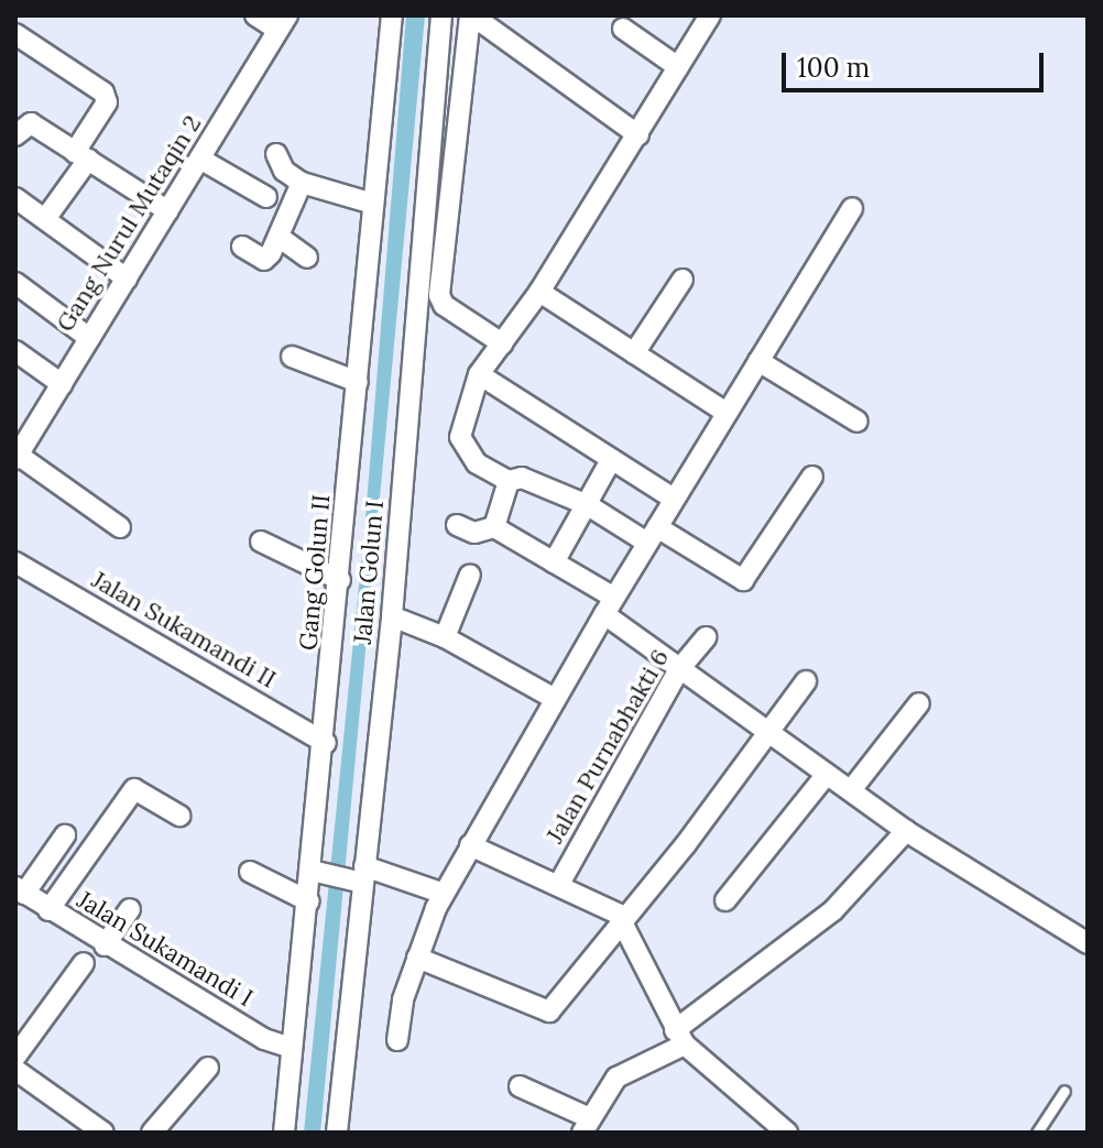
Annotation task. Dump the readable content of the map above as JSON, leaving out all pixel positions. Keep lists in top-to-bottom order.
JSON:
{
  "streets": {
    "street": [
      "Gang Nurul Mutaqin 2",
      "Gang Golun II",
      "Jalan Golun I",
      "Jalan Sukamandi II",
      "Jalan Purnabhakti 6",
      "Jalan Sukamandi I"
    ]
  },
  "crossings": [
    ["Gang Golun II", "Jalan Sukamandi II"],
    ["Gang Golun II", "Jalan Sukamandi I"]
  ],
  "scale_bar": "100 m"
}
